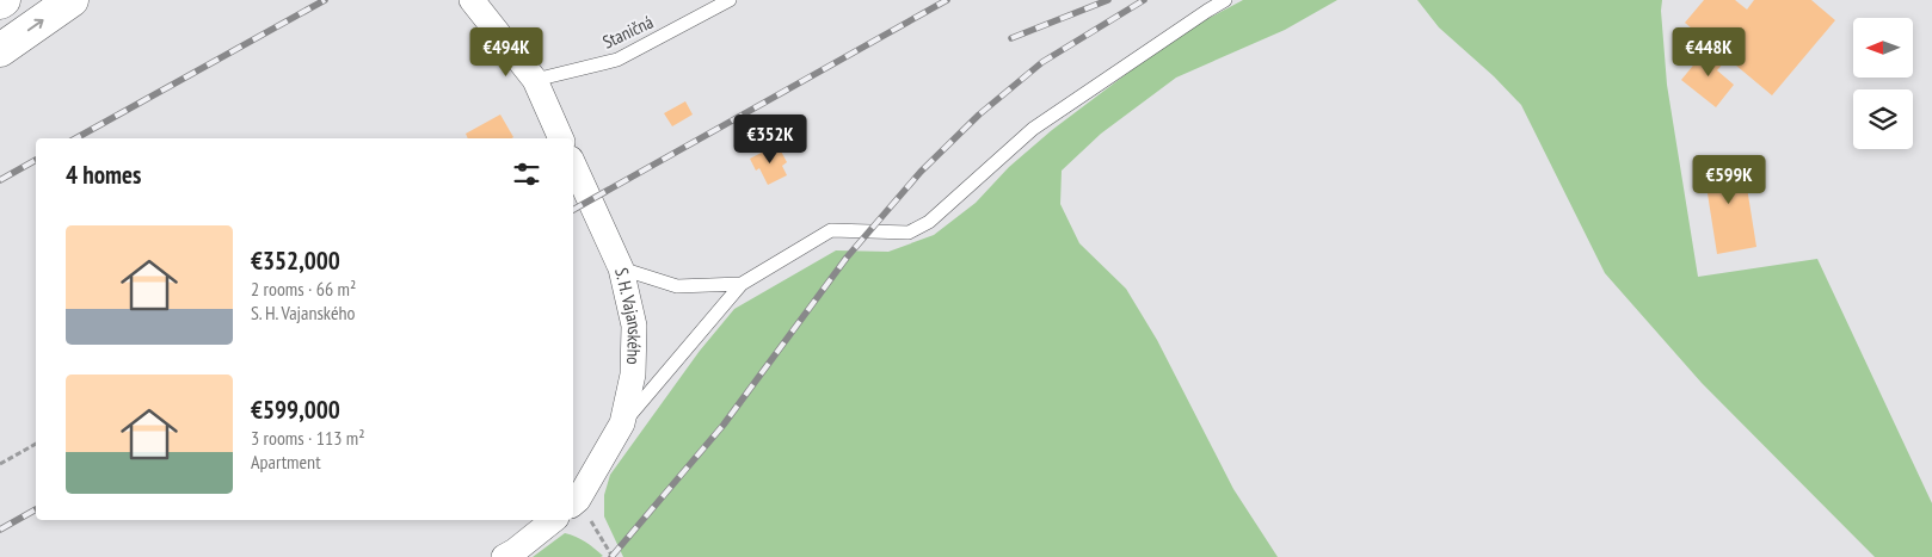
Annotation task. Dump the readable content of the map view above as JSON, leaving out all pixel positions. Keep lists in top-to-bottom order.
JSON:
{
  "streets": {
    "street": ["S. H. Vajanského"],
    "lane": ["Staničná"]
  },
  "north": "left",
  "page": {
    "price": [
      "€494K",
      "€448K",
      "€352K",
      "€599K"
    ],
    "heading": "4 homes",
    "list": [
      {
        "name": "€352,000",
        "note": "2 rooms · 66 m² · S. H. Vajanského"
      },
      {
        "name": "€599,000",
        "note": "3 rooms · 113 m² · Apartment"
      }
    ]
  }
}
